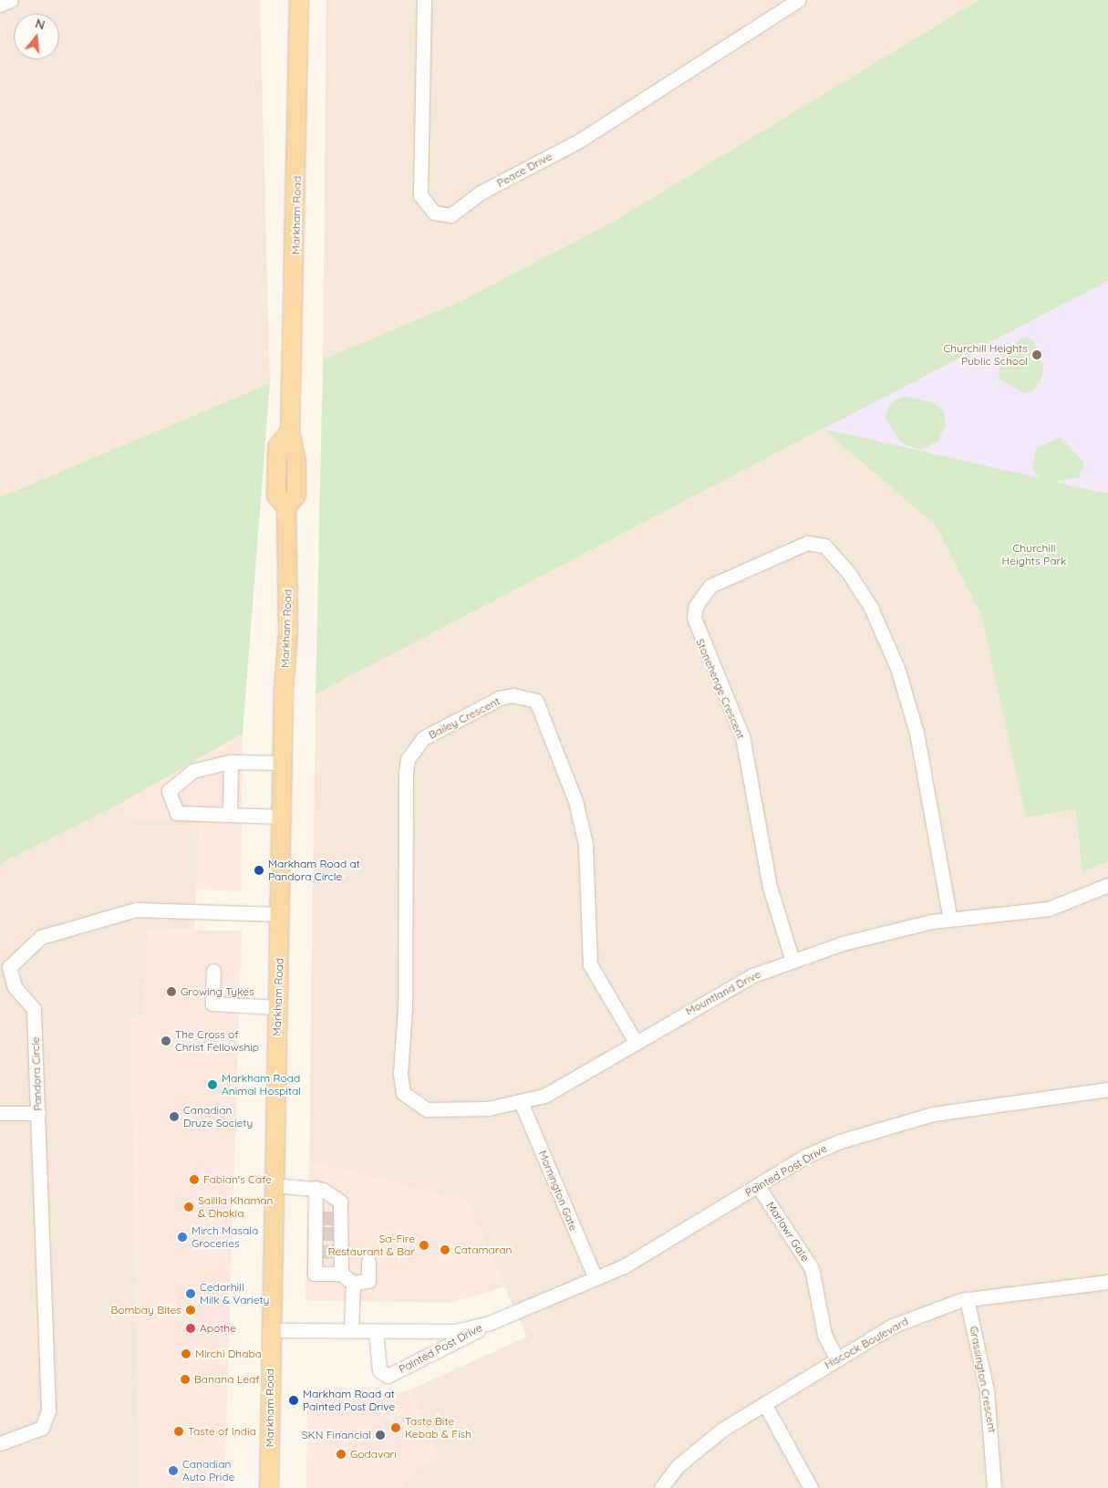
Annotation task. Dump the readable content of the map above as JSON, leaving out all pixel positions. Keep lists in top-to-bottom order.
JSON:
{
  "streets": {
    "main road": ["Markham Road"],
    "street": [
      "Peace Drive",
      "Stonehenge Crescent",
      "Bailey Crescent",
      "Mountland Drive",
      "Pandora Circle",
      "Painted Post Drive",
      "Mornington Gate",
      "Marlawr Gate",
      "Hiscock Boulevard",
      "Grassington Crescent"
    ]
  },
  "crossings": [
    ["Markham Road", "Pandora Circle"],
    ["Markham Road", "Painted Post Drive"],
    ["Stonehenge Crescent", "Mountland Drive"],
    ["Bailey Crescent", "Mountland Drive"],
    ["Mountland Drive", "Mornington Gate"],
    ["Painted Post Drive", "Mornington Gate"],
    ["Painted Post Drive", "Marlawr Gate"],
    ["Marlawr Gate", "Hiscock Boulevard"],
    ["Hiscock Boulevard", "Grassington Crescent"]
  ],
  "parks": ["Churchill Heights Park"],
  "places": [
    "Churchill Heights Public School",
    "Markham Road at Pandora Circle",
    "Growing Tykes",
    "The Cross of Christ Fellowship",
    "Markham Road Animal Hospital",
    "Canadian Druze Society",
    "Fabian's Cafe",
    "Sailila Khaman & Dhokla",
    "Mirch Masala Groceries",
    "Sa-Fire Restaurant & Bar",
    "Catamaran",
    "Cedarhill Milk & Variety",
    "Bombay Bites",
    "Apothe",
    "Mirchi Dhaba",
    "Banana Leaf",
    "Markham Road at Painted Post Drive",
    "Taste Bite Kebab & Fish",
    "Taste of India",
    "SKN Financial",
    "Godavari",
    "Canadian Auto Pride"
  ],
  "north": "top"
}
